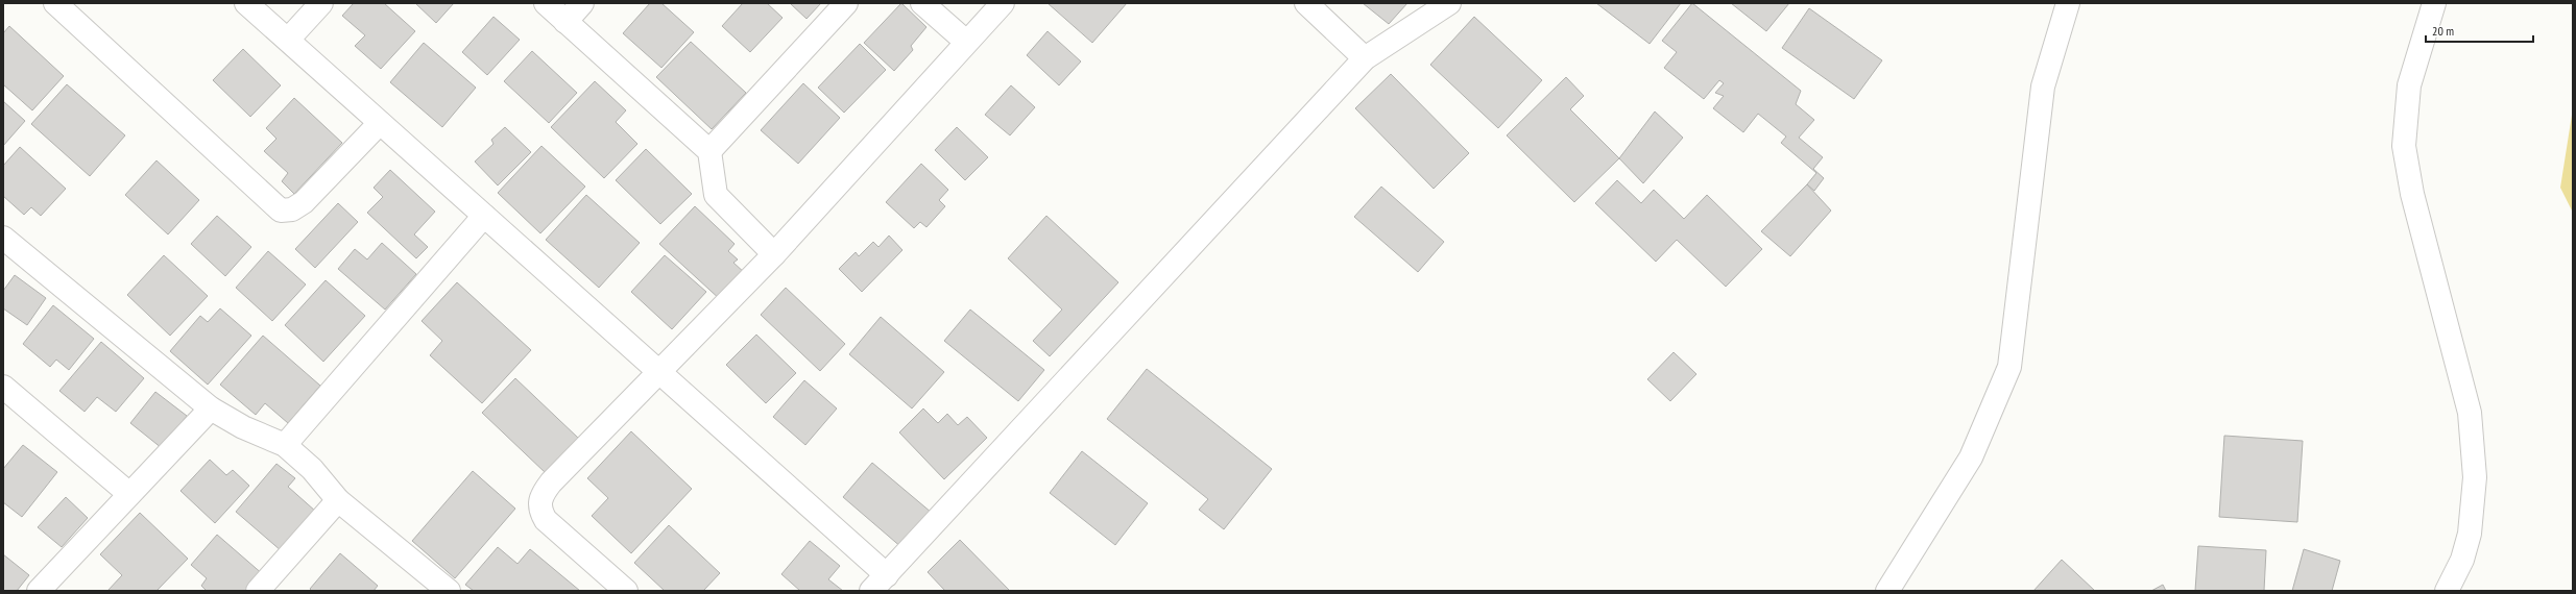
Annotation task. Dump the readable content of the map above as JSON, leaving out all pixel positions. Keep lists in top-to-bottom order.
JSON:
{
  "scale_bar": "20 m"
}
